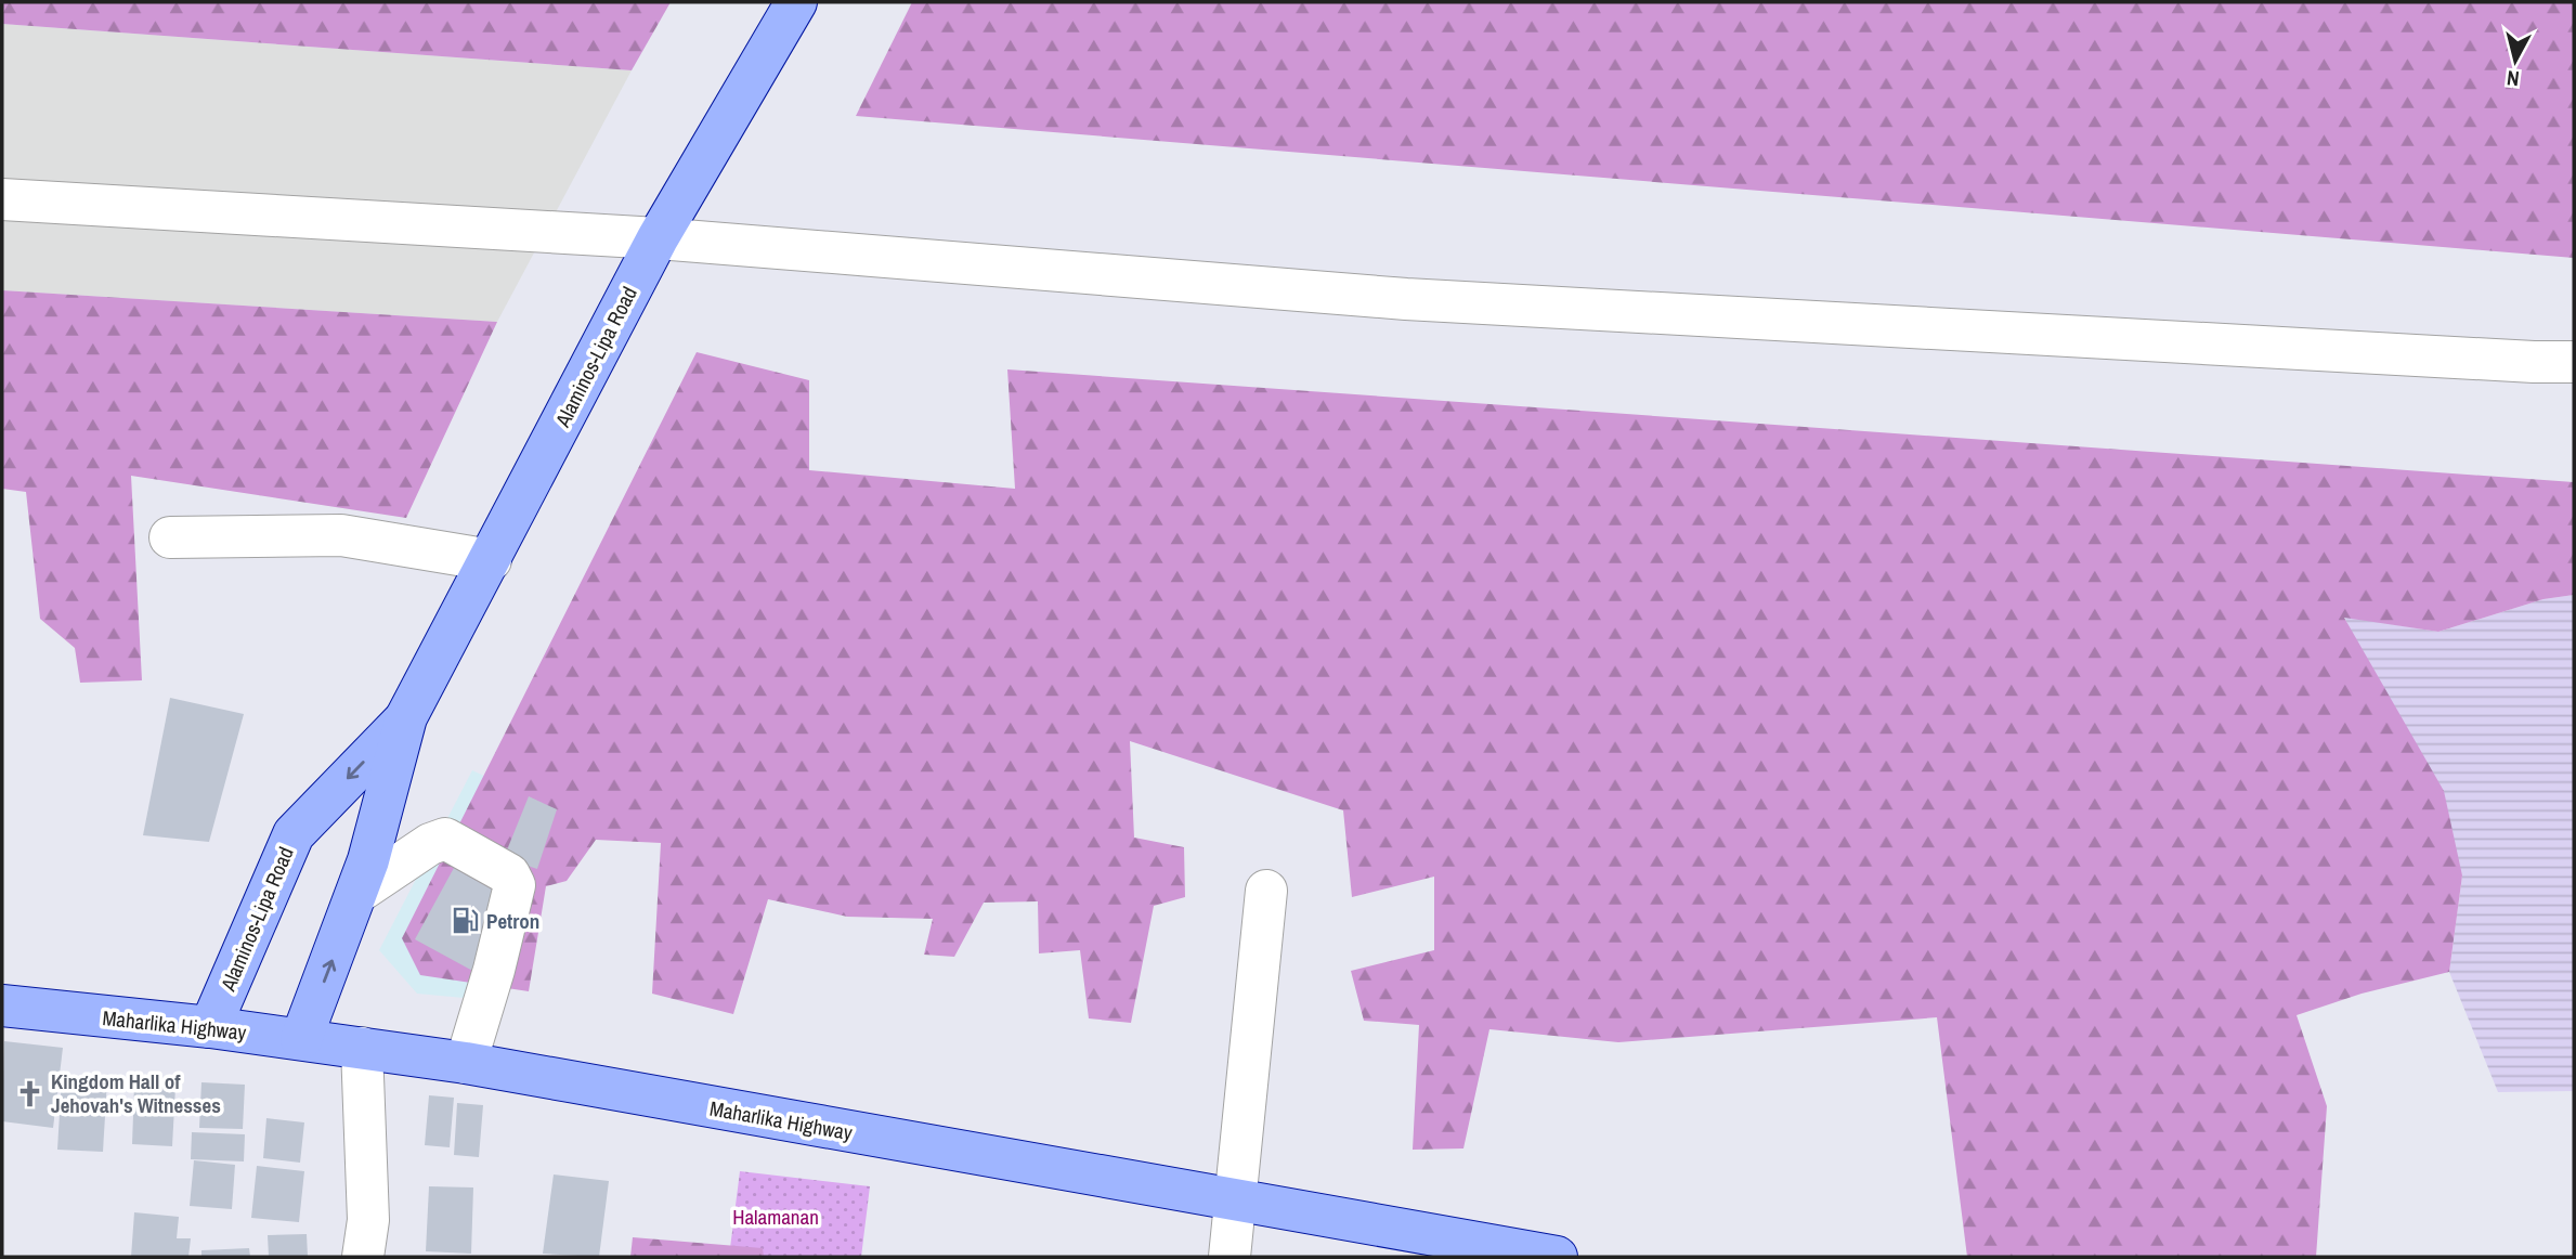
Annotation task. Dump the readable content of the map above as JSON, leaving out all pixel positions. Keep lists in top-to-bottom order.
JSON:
{
  "streets": {
    "main road": ["Alaminos-Lipa Road", "Maharlika Highway"]
  },
  "crossings": [
    ["Alaminos-Lipa Road", "Maharlika Highway"]
  ],
  "parks": ["Halamanan"],
  "places": {
    "fuel station": ["Petron"],
    "church": ["Kingdom Hall of Jehovah's Witnesses"]
  },
  "north": "bottom"
}
